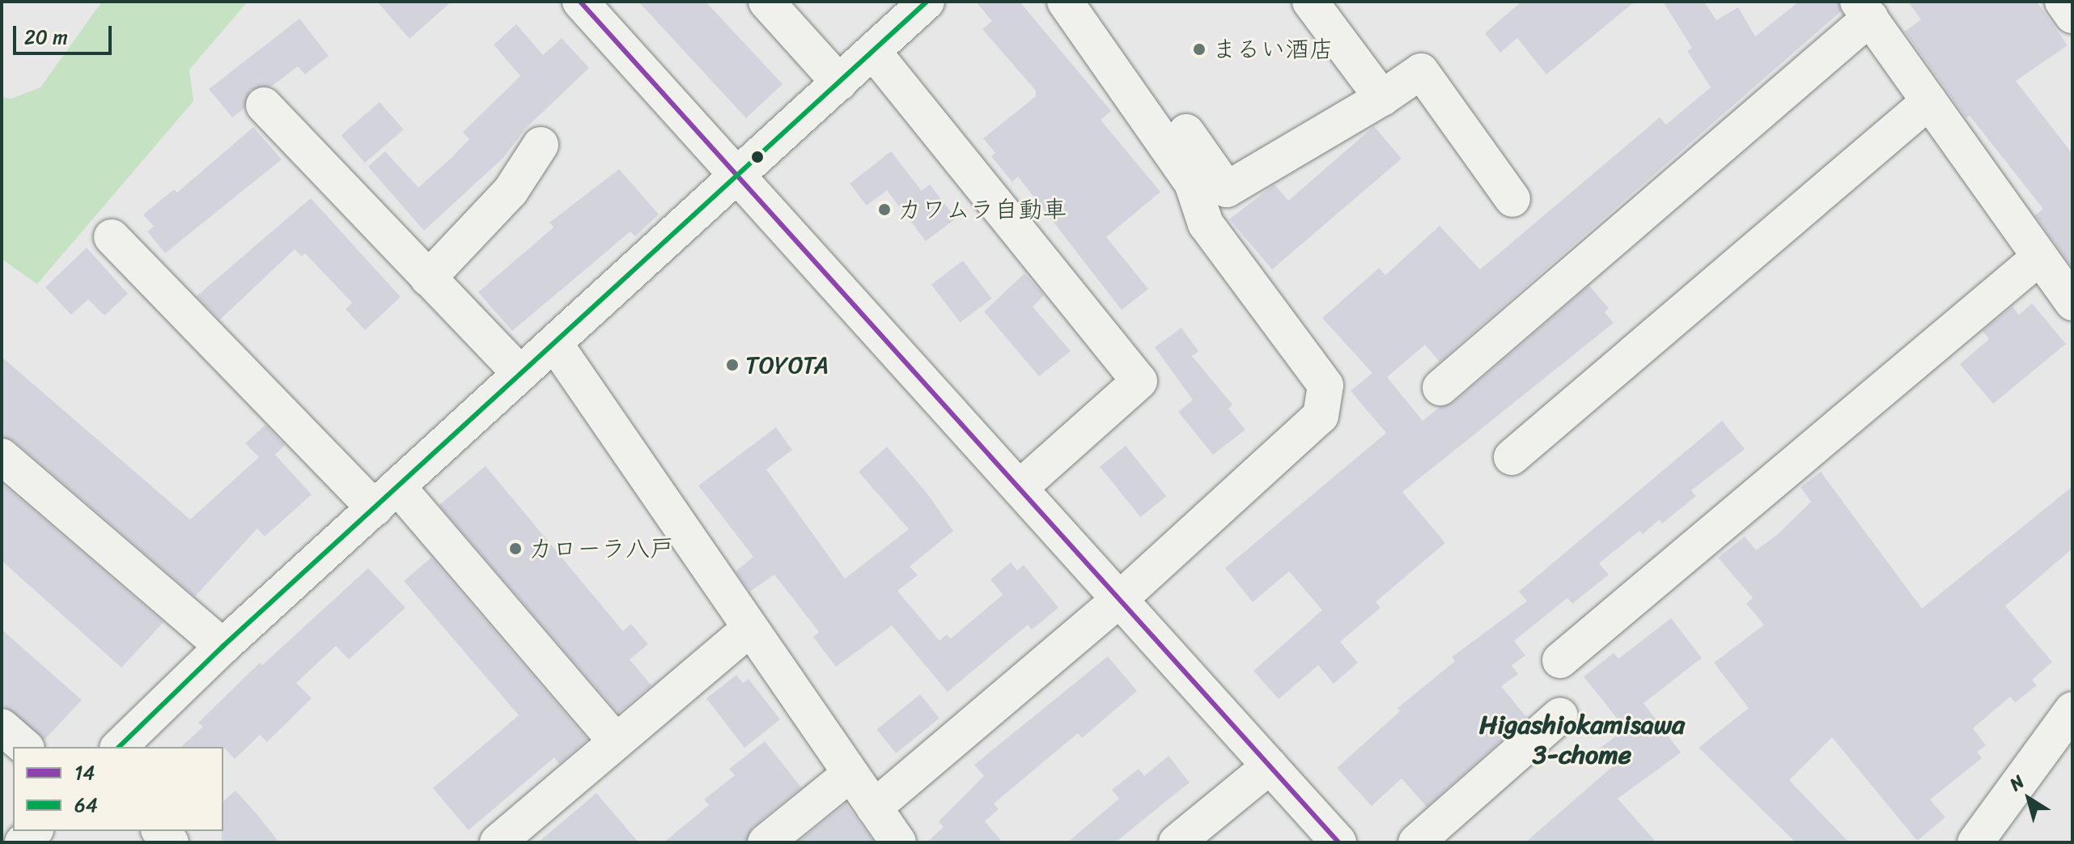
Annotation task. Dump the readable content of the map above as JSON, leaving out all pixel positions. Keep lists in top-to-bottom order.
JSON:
{
  "districts": ["Higashiokamisawa 3-chome"],
  "places": [
    "まるい酒店",
    "カワムラ自動車",
    "TOYOTA",
    "カローラ八戸"
  ],
  "lines": ["transit line 14", "transit line 64"],
  "legend": ["14", "64"],
  "scale_bar": "20 m",
  "north": "top left"
}
